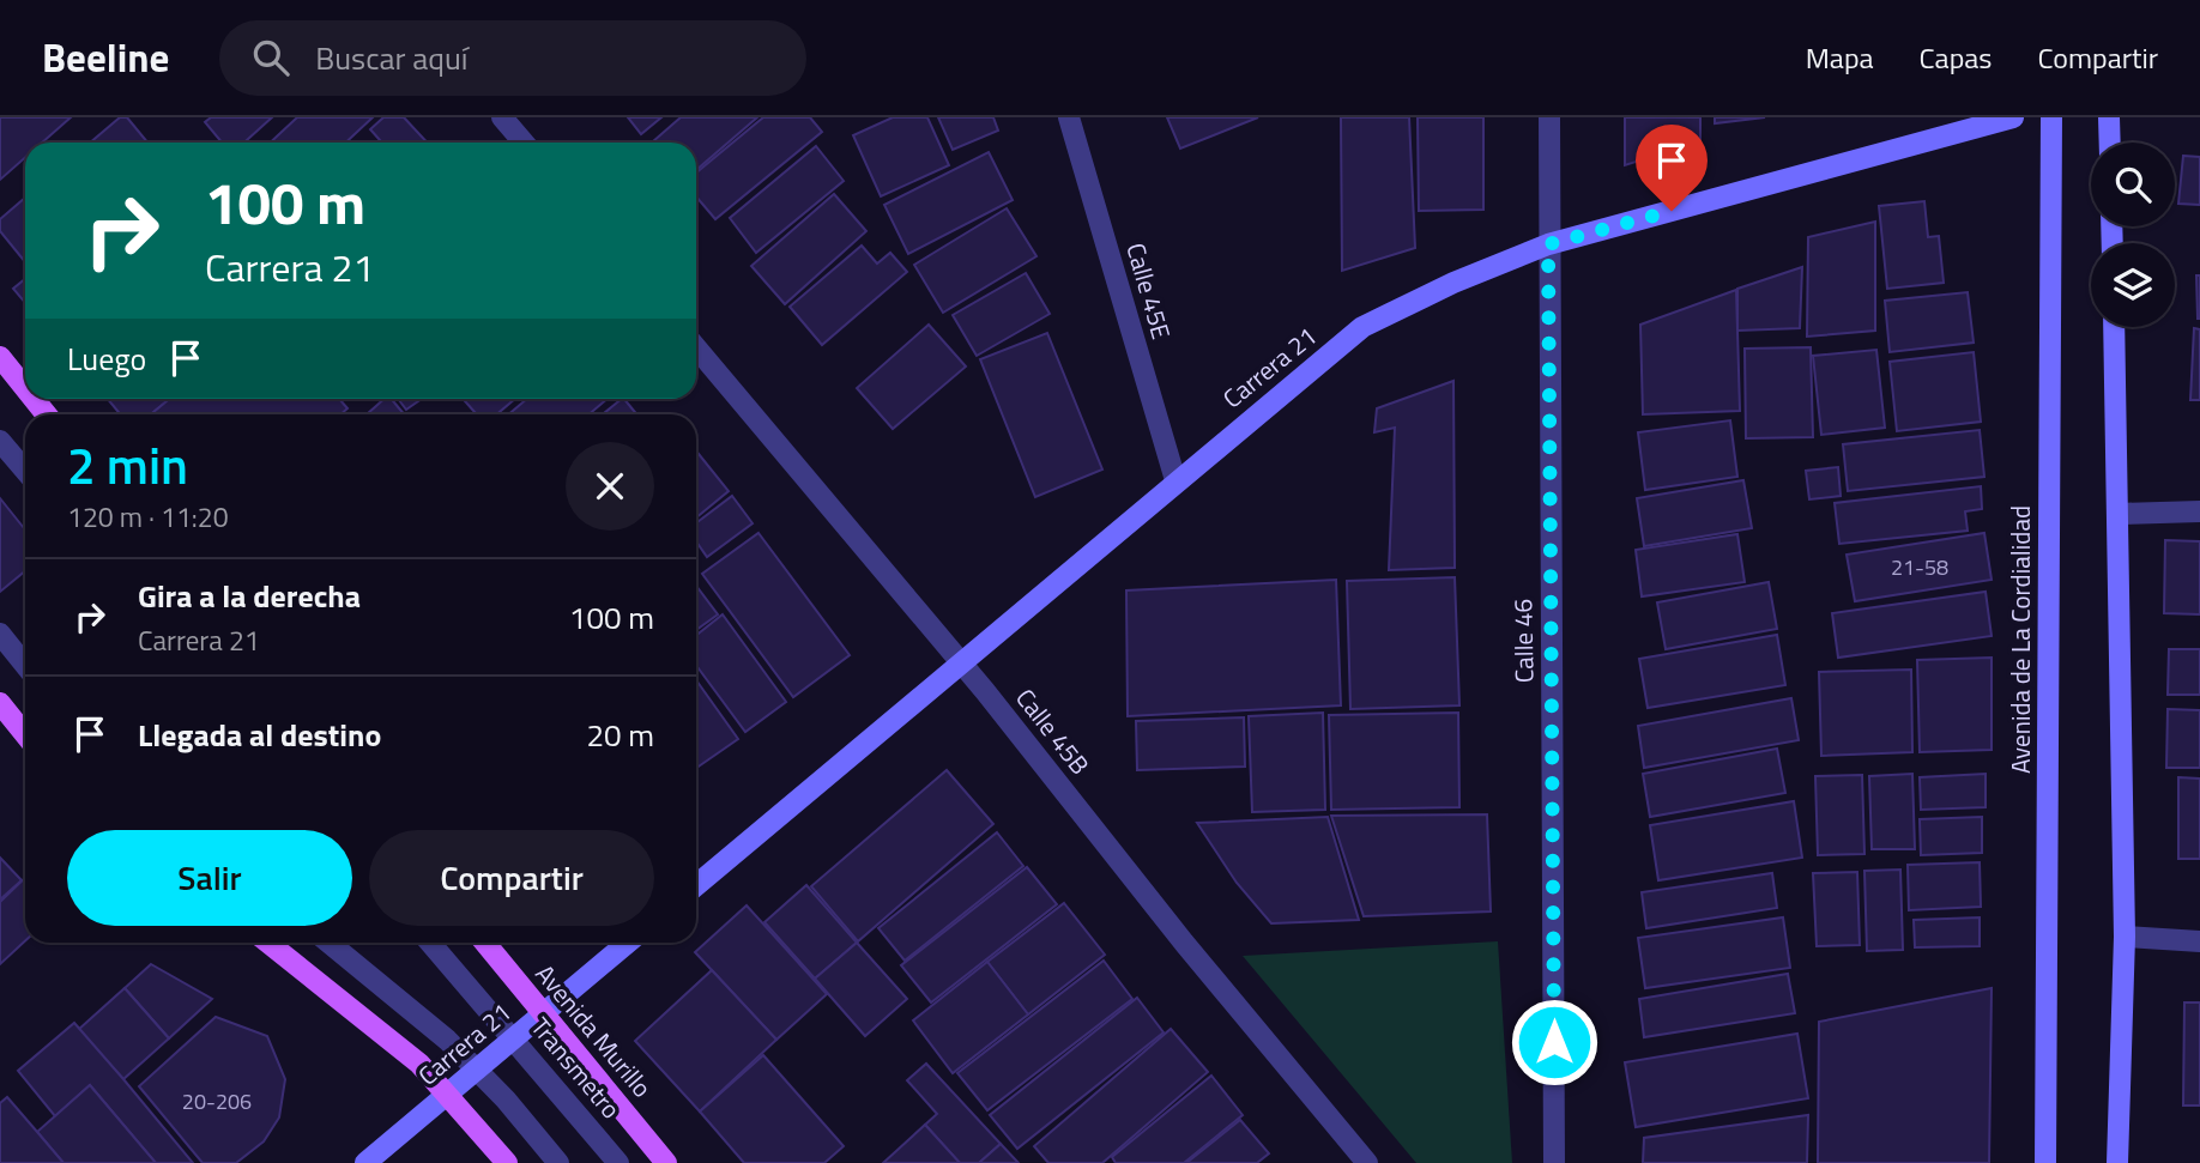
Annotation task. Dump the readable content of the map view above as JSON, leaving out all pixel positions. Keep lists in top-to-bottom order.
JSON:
{
  "streets": {
    "main road": ["Carrera 21", "Avenida de La Cordialidad", "Avenida Murillo"],
    "street": [
      "Calle 45E",
      "Calle 46",
      "Calle 45B",
      "Transmetro"
    ]
  },
  "crossings": [
    ["Calle 45E", "Carrera 21"],
    ["Carrera 21", "Calle 46"],
    ["Carrera 21", "Calle 45B"],
    ["Carrera 21", "Avenida Murillo"],
    ["Carrera 21", "Transmetro"]
  ],
  "house_numbers": ["21-58", "20-206"],
  "page": {
    "header": "Beeline",
    "search": "Buscar aquí",
    "nav": ["Mapa", "Capas", "Compartir"],
    "turn": ["100 m", "Carrera 21"],
    "then": "Luego",
    "heading": ["2 min", "120 m · 11:20"],
    "list": [
      {
        "name": "Gira a la derecha",
        "note": "Carrera 21",
        "value": "100 m"
      },
      {
        "name": "Llegada al destino",
        "value": "20 m"
      }
    ],
    "buttons": ["Salir", "Compartir"]
  }
}
